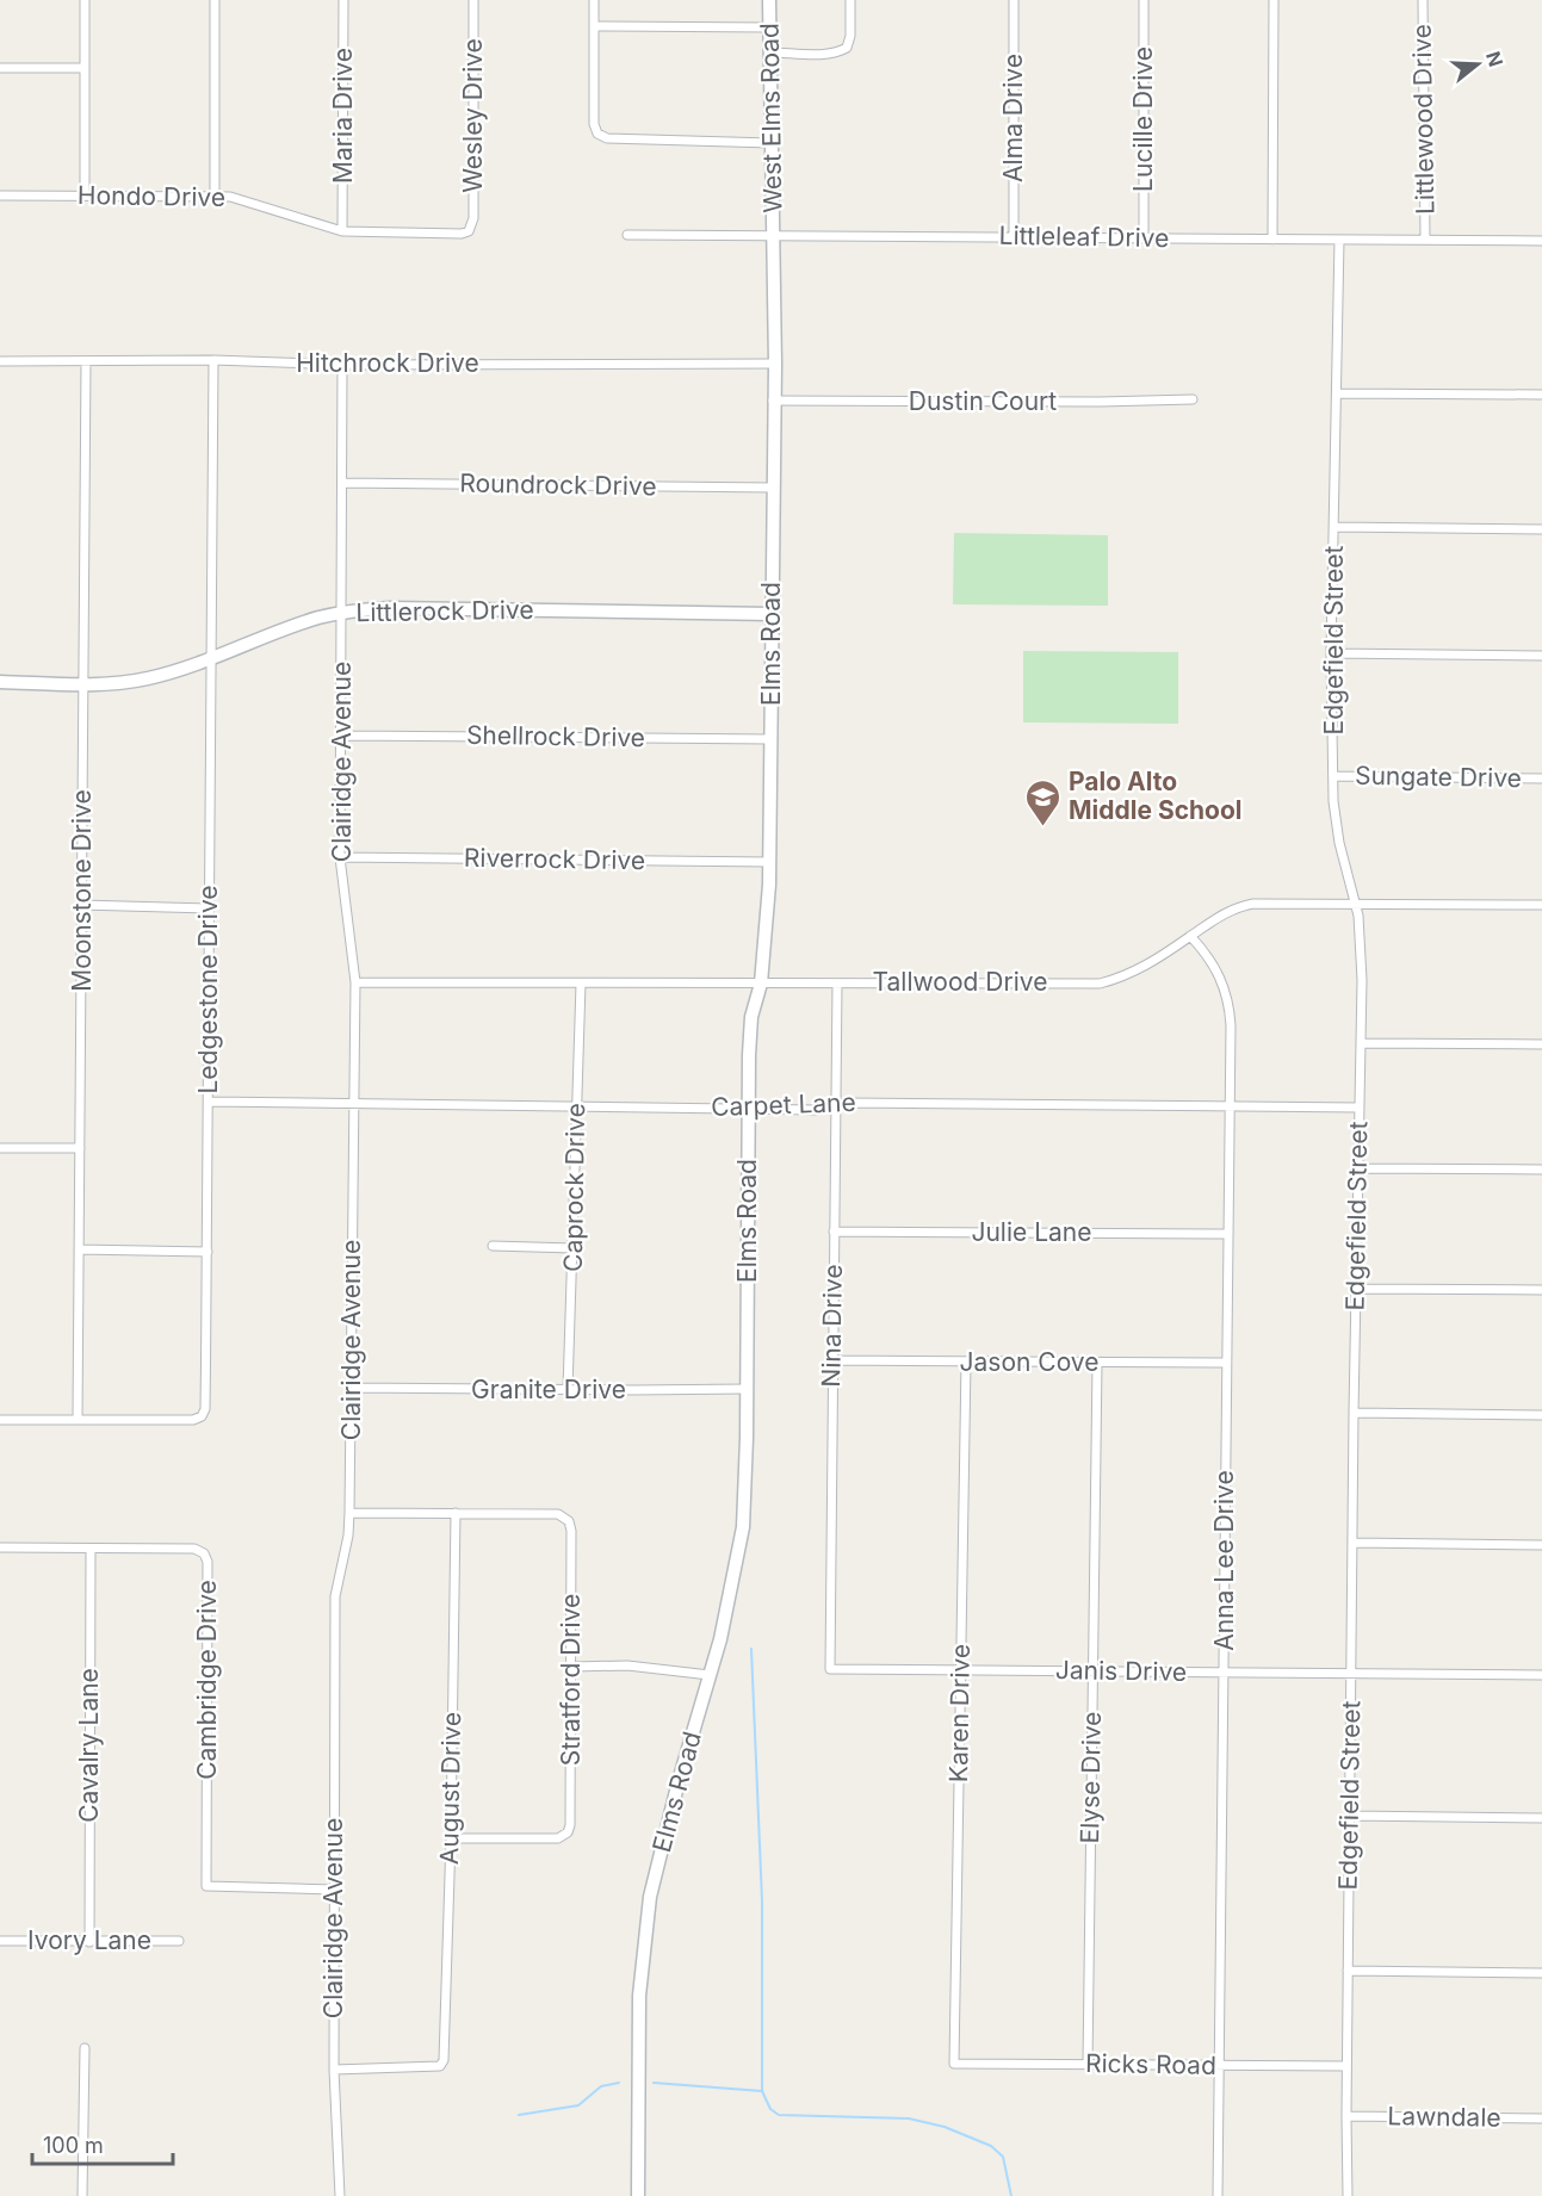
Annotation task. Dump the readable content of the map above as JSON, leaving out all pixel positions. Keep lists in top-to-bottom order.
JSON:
{
  "streets": {
    "main road": ["West Elms Road", "Littlerock Drive", "Elms Road"],
    "street": [
      "Maria Drive",
      "Wesley Drive",
      "Alma Drive",
      "Lucille Drive",
      "Littlewood Drive",
      "Hondo Drive",
      "Littleleaf Drive",
      "Hitchrock Drive",
      "Dustin Court",
      "Roundrock Drive",
      "Edgefield Street",
      "Shellrock Drive",
      "Clairidge Avenue",
      "Sungate Drive",
      "Riverrock Drive",
      "Moonstone Drive",
      "Tallwood Drive",
      "Ledgestone Drive",
      "Carpet Lane",
      "Caprock Drive",
      "Julie Lane",
      "Nina Drive",
      "Jason Cove",
      "Granite Drive",
      "Anna Lee Drive",
      "Janis Drive",
      "Cambridge Drive",
      "Stratford Drive",
      "Karen Drive",
      "Cavalry Lane",
      "Elyse Drive",
      "August Drive",
      "Ivory Lane",
      "Ricks Road",
      "Lawndale"
    ]
  },
  "crossings": [
    ["Maria Drive", "Hondo Drive"],
    ["Wesley Drive", "Hondo Drive"],
    ["West Elms Road", "Littleleaf Drive"],
    ["West Elms Road", "Elms Road"],
    ["Alma Drive", "Littleleaf Drive"],
    ["Lucille Drive", "Littleleaf Drive"],
    ["Littlewood Drive", "Littleleaf Drive"],
    ["Littleleaf Drive", "Edgefield Street"],
    ["Littleleaf Drive", "Elms Road"],
    ["Hitchrock Drive", "Elms Road"],
    ["Hitchrock Drive", "Moonstone Drive"],
    ["Hitchrock Drive", "Ledgestone Drive"],
    ["Dustin Court", "Elms Road"],
    ["Roundrock Drive", "Elms Road"],
    ["Roundrock Drive", "Clairidge Avenue"],
    ["Littlerock Drive", "Elms Road"],
    ["Littlerock Drive", "Clairidge Avenue"],
    ["Littlerock Drive", "Moonstone Drive"],
    ["Littlerock Drive", "Ledgestone Drive"],
    ["Edgefield Street", "Sungate Drive"],
    ["Edgefield Street", "Tallwood Drive"],
    ["Edgefield Street", "Carpet Lane"],
    ["Edgefield Street", "Janis Drive"],
    ["Edgefield Street", "Ricks Road"],
    ["Edgefield Street", "Lawndale"],
    ["Elms Road", "Shellrock Drive"],
    ["Elms Road", "Riverrock Drive"],
    ["Elms Road", "Tallwood Drive"],
    ["Elms Road", "Carpet Lane"],
    ["Elms Road", "Granite Drive"],
    ["Shellrock Drive", "Clairidge Avenue"],
    ["Clairidge Avenue", "Riverrock Drive"],
    ["Clairidge Avenue", "Tallwood Drive"],
    ["Clairidge Avenue", "Carpet Lane"],
    ["Clairidge Avenue", "Granite Drive"],
    ["Clairidge Avenue", "Cambridge Drive"],
    ["Clairidge Avenue", "August Drive"],
    ["Moonstone Drive", "Ledgestone Drive"],
    ["Tallwood Drive", "Caprock Drive"],
    ["Tallwood Drive", "Nina Drive"],
    ["Tallwood Drive", "Anna Lee Drive"],
    ["Ledgestone Drive", "Carpet Lane"],
    ["Carpet Lane", "Caprock Drive"],
    ["Carpet Lane", "Nina Drive"],
    ["Carpet Lane", "Anna Lee Drive"],
    ["Caprock Drive", "Granite Drive"],
    ["Julie Lane", "Nina Drive"],
    ["Julie Lane", "Anna Lee Drive"],
    ["Nina Drive", "Jason Cove"],
    ["Nina Drive", "Janis Drive"],
    ["Jason Cove", "Anna Lee Drive"],
    ["Jason Cove", "Karen Drive"],
    ["Jason Cove", "Elyse Drive"],
    ["Anna Lee Drive", "Janis Drive"],
    ["Anna Lee Drive", "Ricks Road"],
    ["Janis Drive", "Karen Drive"],
    ["Janis Drive", "Elyse Drive"],
    ["Cambridge Drive", "Cavalry Lane"],
    ["Stratford Drive", "August Drive"],
    ["Karen Drive", "Ricks Road"],
    ["Cavalry Lane", "Ivory Lane"],
    ["Elyse Drive", "Ricks Road"]
  ],
  "places": {
    "school or university": ["Palo Alto Middle School"]
  },
  "scale_bar": "100 m",
  "north": "right"
}
